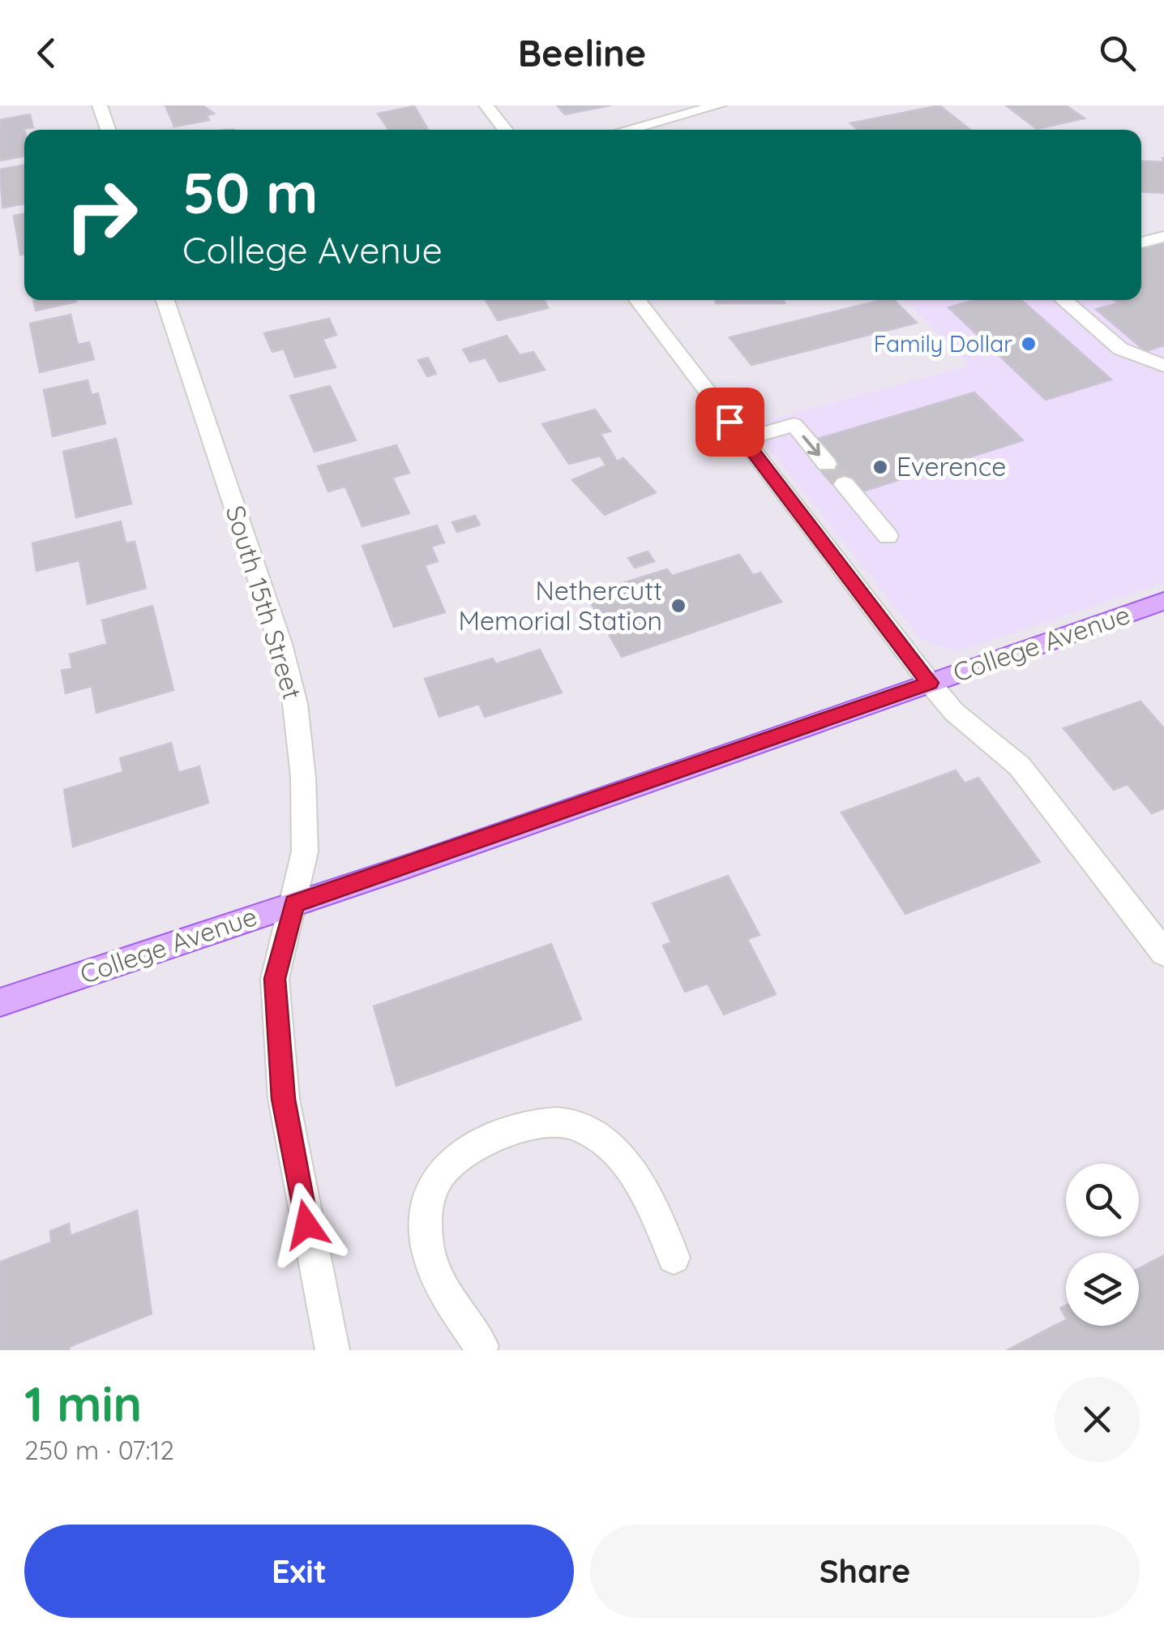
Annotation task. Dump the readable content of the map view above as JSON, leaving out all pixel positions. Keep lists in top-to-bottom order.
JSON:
{
  "streets": {
    "main road": ["College Avenue"],
    "street": ["South 15th Street"]
  },
  "crossings": [
    ["South 15th Street", "College Avenue"]
  ],
  "places": ["Family Dollar", "Everence", "Nethercutt Memorial Station"],
  "page": {
    "header": "Beeline",
    "turn": ["50 m", "College Avenue"],
    "heading": ["1 min", "250 m · 07:12"],
    "buttons": ["Exit", "Share"]
  }
}
